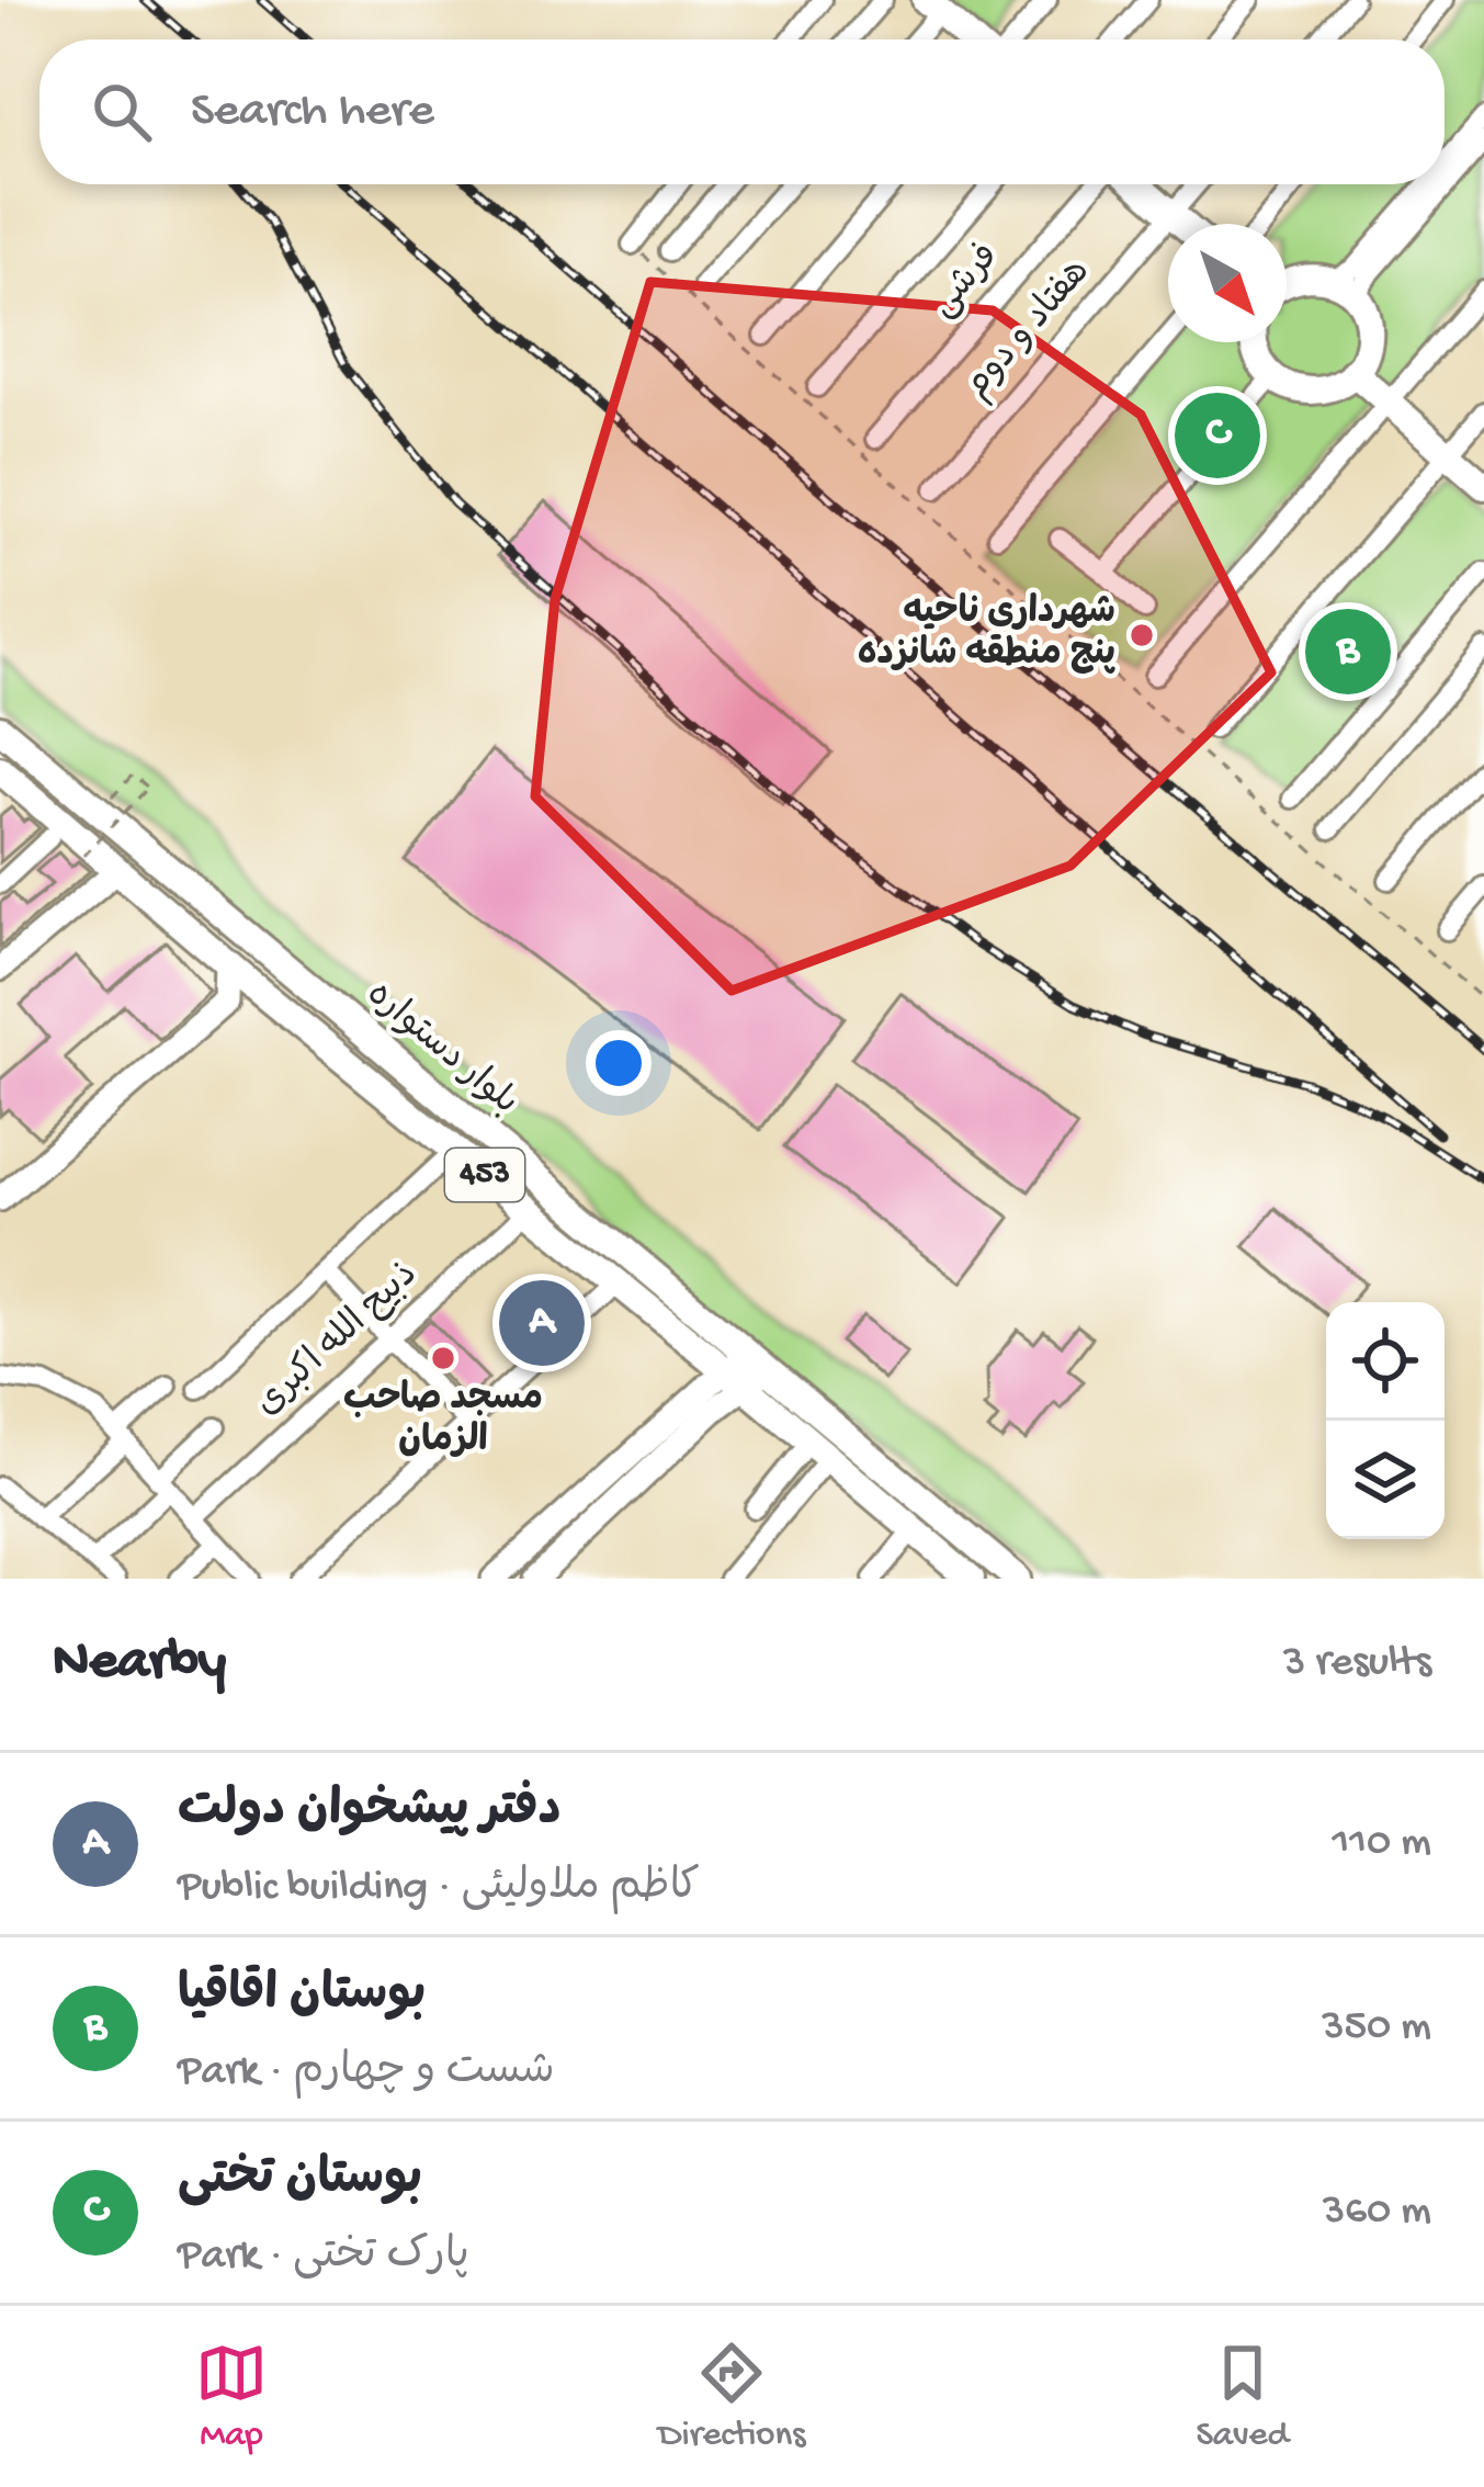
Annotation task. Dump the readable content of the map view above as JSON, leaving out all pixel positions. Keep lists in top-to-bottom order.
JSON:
{
  "streets": {
    "main road": ["بلوار دستواره", "453"],
    "street": ["فرشی", "هفتاد و دوم", "ذبیح الله اکبری"]
  },
  "crossings": [
    ["بلوار دستواره", "ذبیح الله اکبری"]
  ],
  "places": ["شهرداری ناحیه پنج منطقه شانزده", "مسجد صاحب الزمان"],
  "north": "bottom right",
  "page": {
    "search": "Search here",
    "pins": ["C", "B", "A"],
    "heading": ["Nearby", "3 results"],
    "list": [
      {
        "mark": "A",
        "name": "دفتر پیشخوان دولت",
        "note": "Public building · کاظم ملاولیئی",
        "value": "110 m"
      },
      {
        "mark": "B",
        "name": "بوستان اقاقیا",
        "note": "Park · شست و چهارم",
        "value": "350 m"
      },
      {
        "mark": "C",
        "name": "بوستان تختی",
        "note": "Park · پارک تختی",
        "value": "360 m"
      }
    ],
    "nav": ["Map", "Directions", "Saved"]
  }
}
